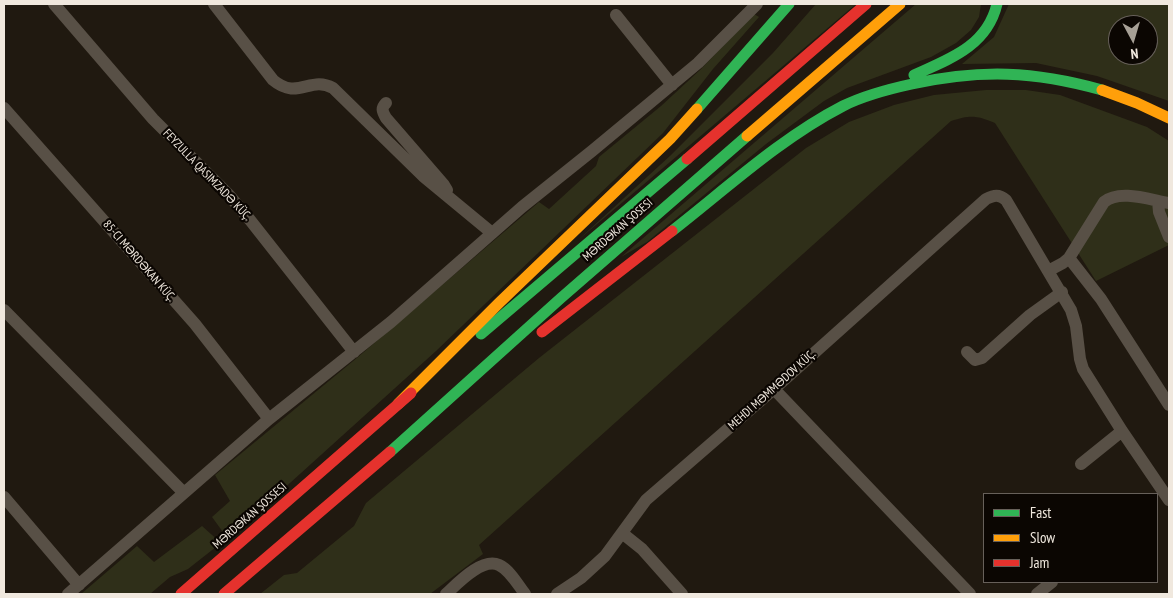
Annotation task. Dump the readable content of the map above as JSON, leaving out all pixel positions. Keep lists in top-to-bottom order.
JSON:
{
  "streets": {
    "main road": ["MƏRDƏKAN ŞOSESI", "MƏRDƏKAN ŞOSSESI"],
    "street": ["85-CI MƏRDƏKAN KÜÇ.", "MEHDI MƏMMƏDOV KÜÇ."]
  },
  "crossings": [
    ["MƏRDƏKAN ŞOSESI", "MƏRDƏKAN ŞOSSESI"]
  ],
  "legend": ["Fast", "Slow", "Jam"],
  "north": "bottom"
}
